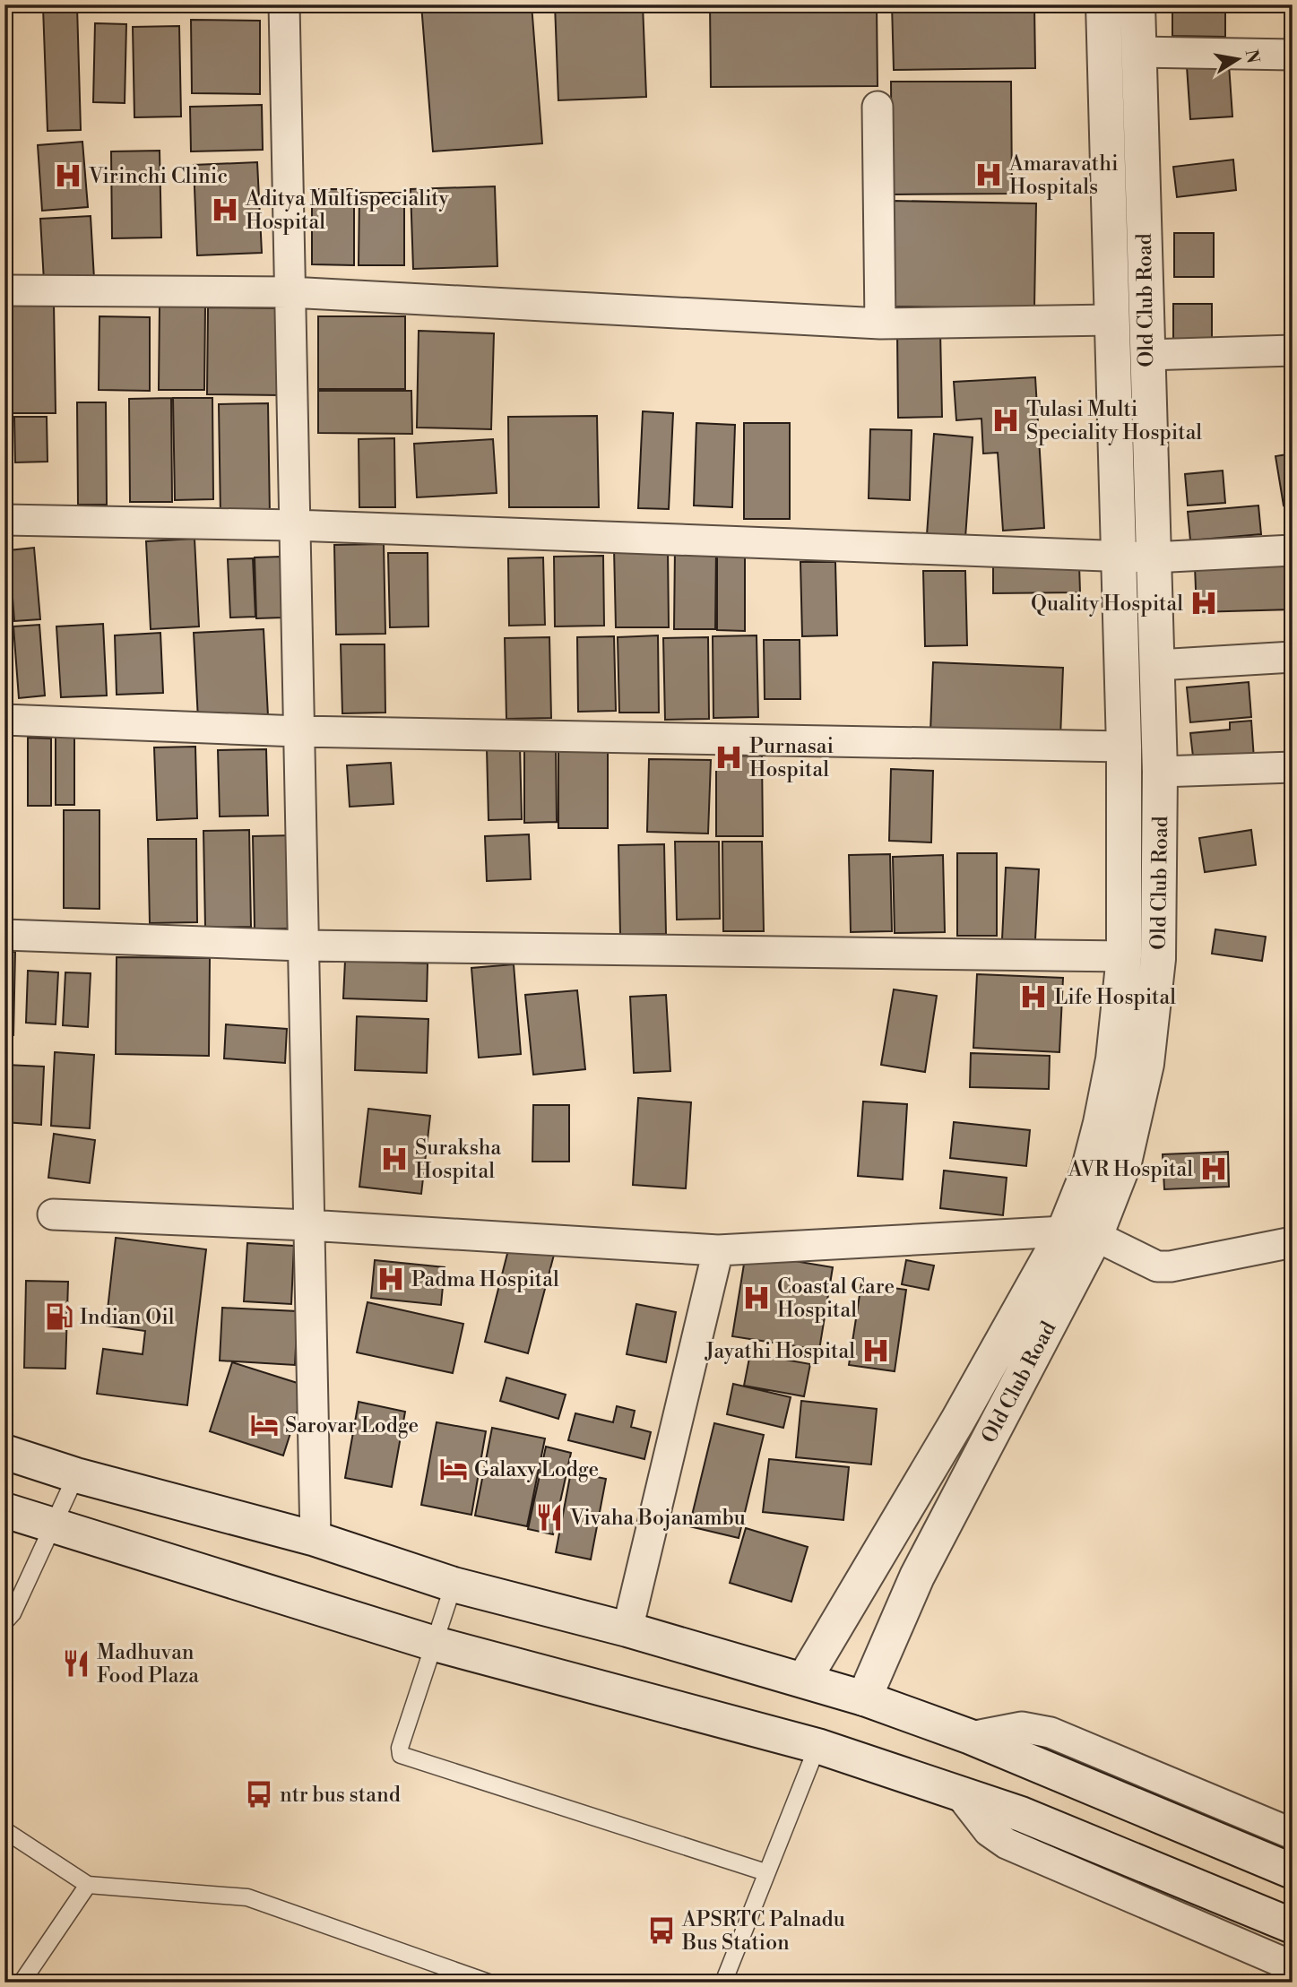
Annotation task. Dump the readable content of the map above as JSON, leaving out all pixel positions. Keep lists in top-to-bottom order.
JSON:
{
  "streets": {
    "street": ["Old Club Road"]
  },
  "places": {
    "hospital": [
      "Amaravathi Hospitals",
      "Virinchi Clinic",
      "Aditya Multispeciality Hospital",
      "Tulasi Multi Speciality Hospital",
      "Quality Hospital",
      "Purnasai Hospital",
      "Life Hospital",
      "Suraksha Hospital",
      "AVR Hospital",
      "Padma Hospital",
      "Coastal Care Hospital",
      "Jayathi Hospital"
    ],
    "fuel station": ["Indian Oil"],
    "hotel": ["Sarovar Lodge", "Galaxy Lodge"],
    "restaurant": ["Vivaha Bojanambu", "Madhuvan Food Plaza"],
    "bus stop": ["ntr bus stand", "APSRTC Palnadu Bus Station"]
  },
  "north": "right"
}
